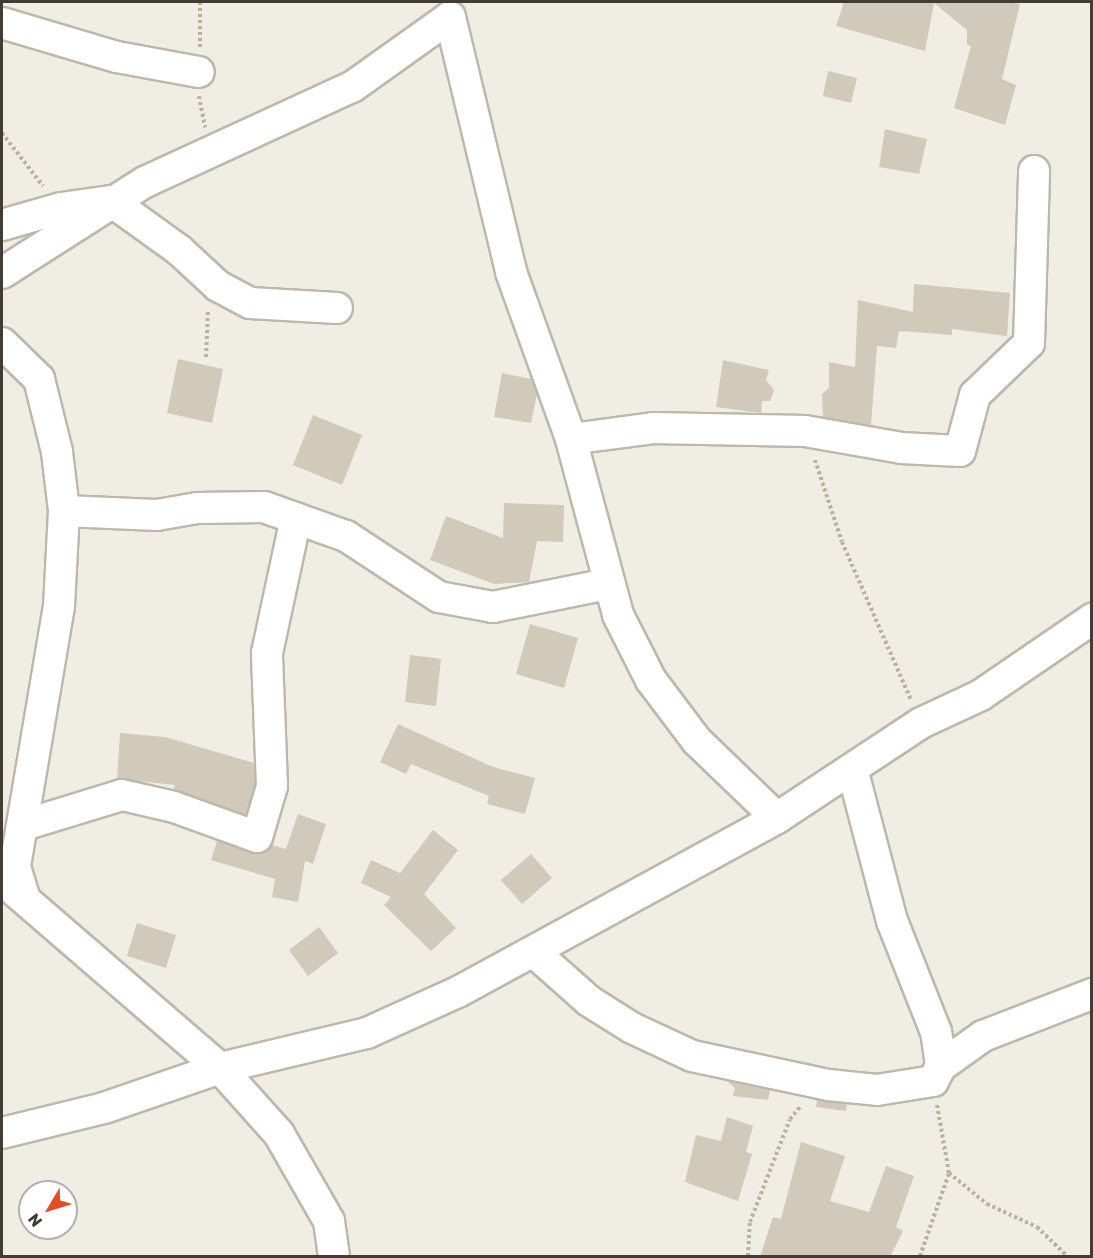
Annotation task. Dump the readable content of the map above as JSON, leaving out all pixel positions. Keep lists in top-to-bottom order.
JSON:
{
  "north": "bottom left"
}
